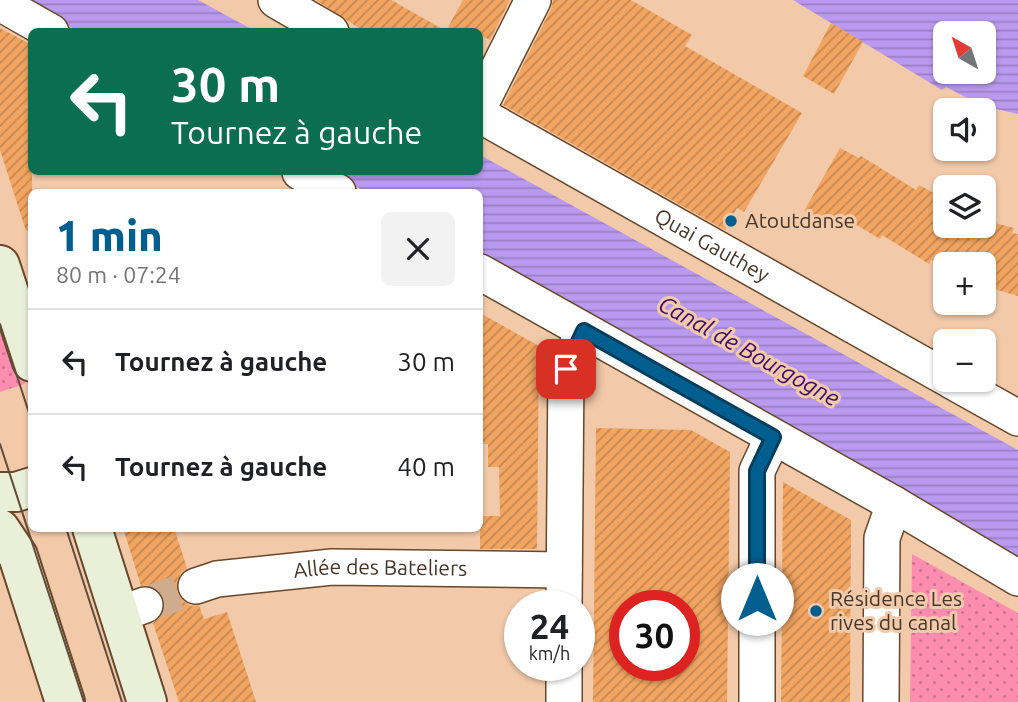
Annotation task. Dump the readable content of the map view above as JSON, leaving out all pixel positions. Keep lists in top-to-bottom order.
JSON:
{
  "streets": {
    "street": ["Quai Gauthey", "Allée des Bateliers"]
  },
  "water": ["Canal de Bourgogne"],
  "places": ["Atoutdanse", "Résidence Les rives du canal"],
  "north": "top left",
  "page": {
    "map_buttons": ["+", "−"],
    "turn": ["30 m", "Tournez à gauche"],
    "heading": ["1 min", "80 m · 07:24"],
    "list": [
      {
        "name": "Tournez à gauche",
        "value": "30 m"
      },
      {
        "name": "Tournez à gauche",
        "value": "40 m"
      }
    ],
    "speed": "24 km/h",
    "limit": "30"
  }
}
